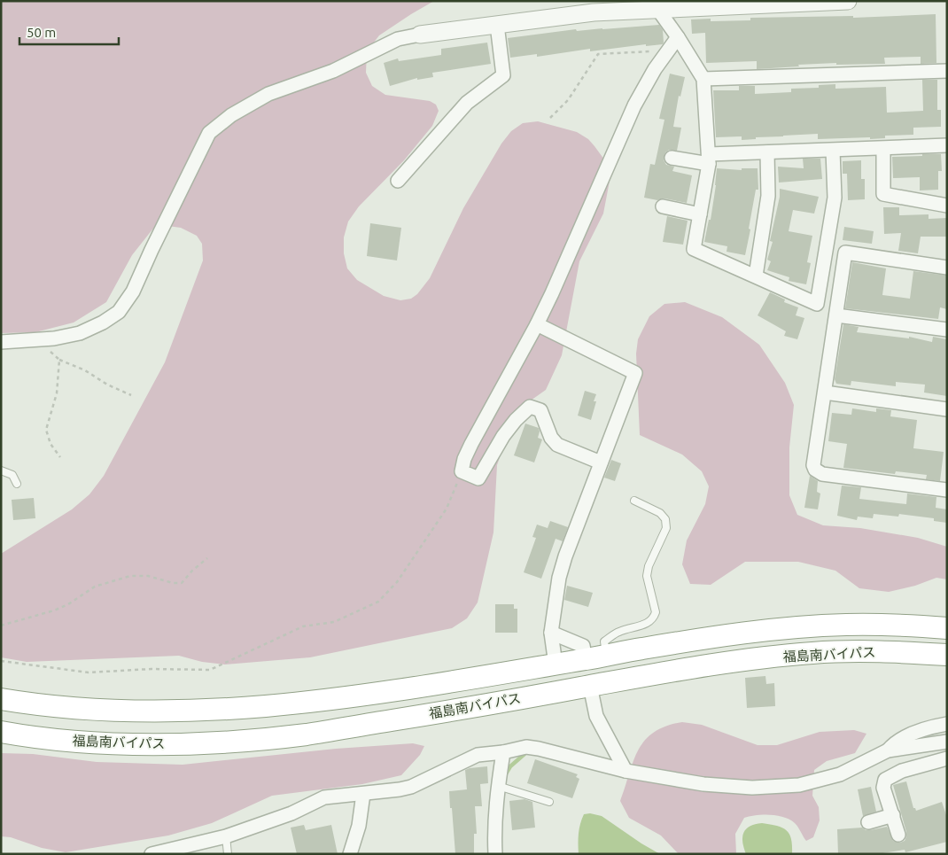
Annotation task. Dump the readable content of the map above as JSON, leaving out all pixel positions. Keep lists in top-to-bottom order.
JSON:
{
  "streets": {
    "highway": ["福島南バイパス"]
  },
  "scale_bar": "50 m"
}
